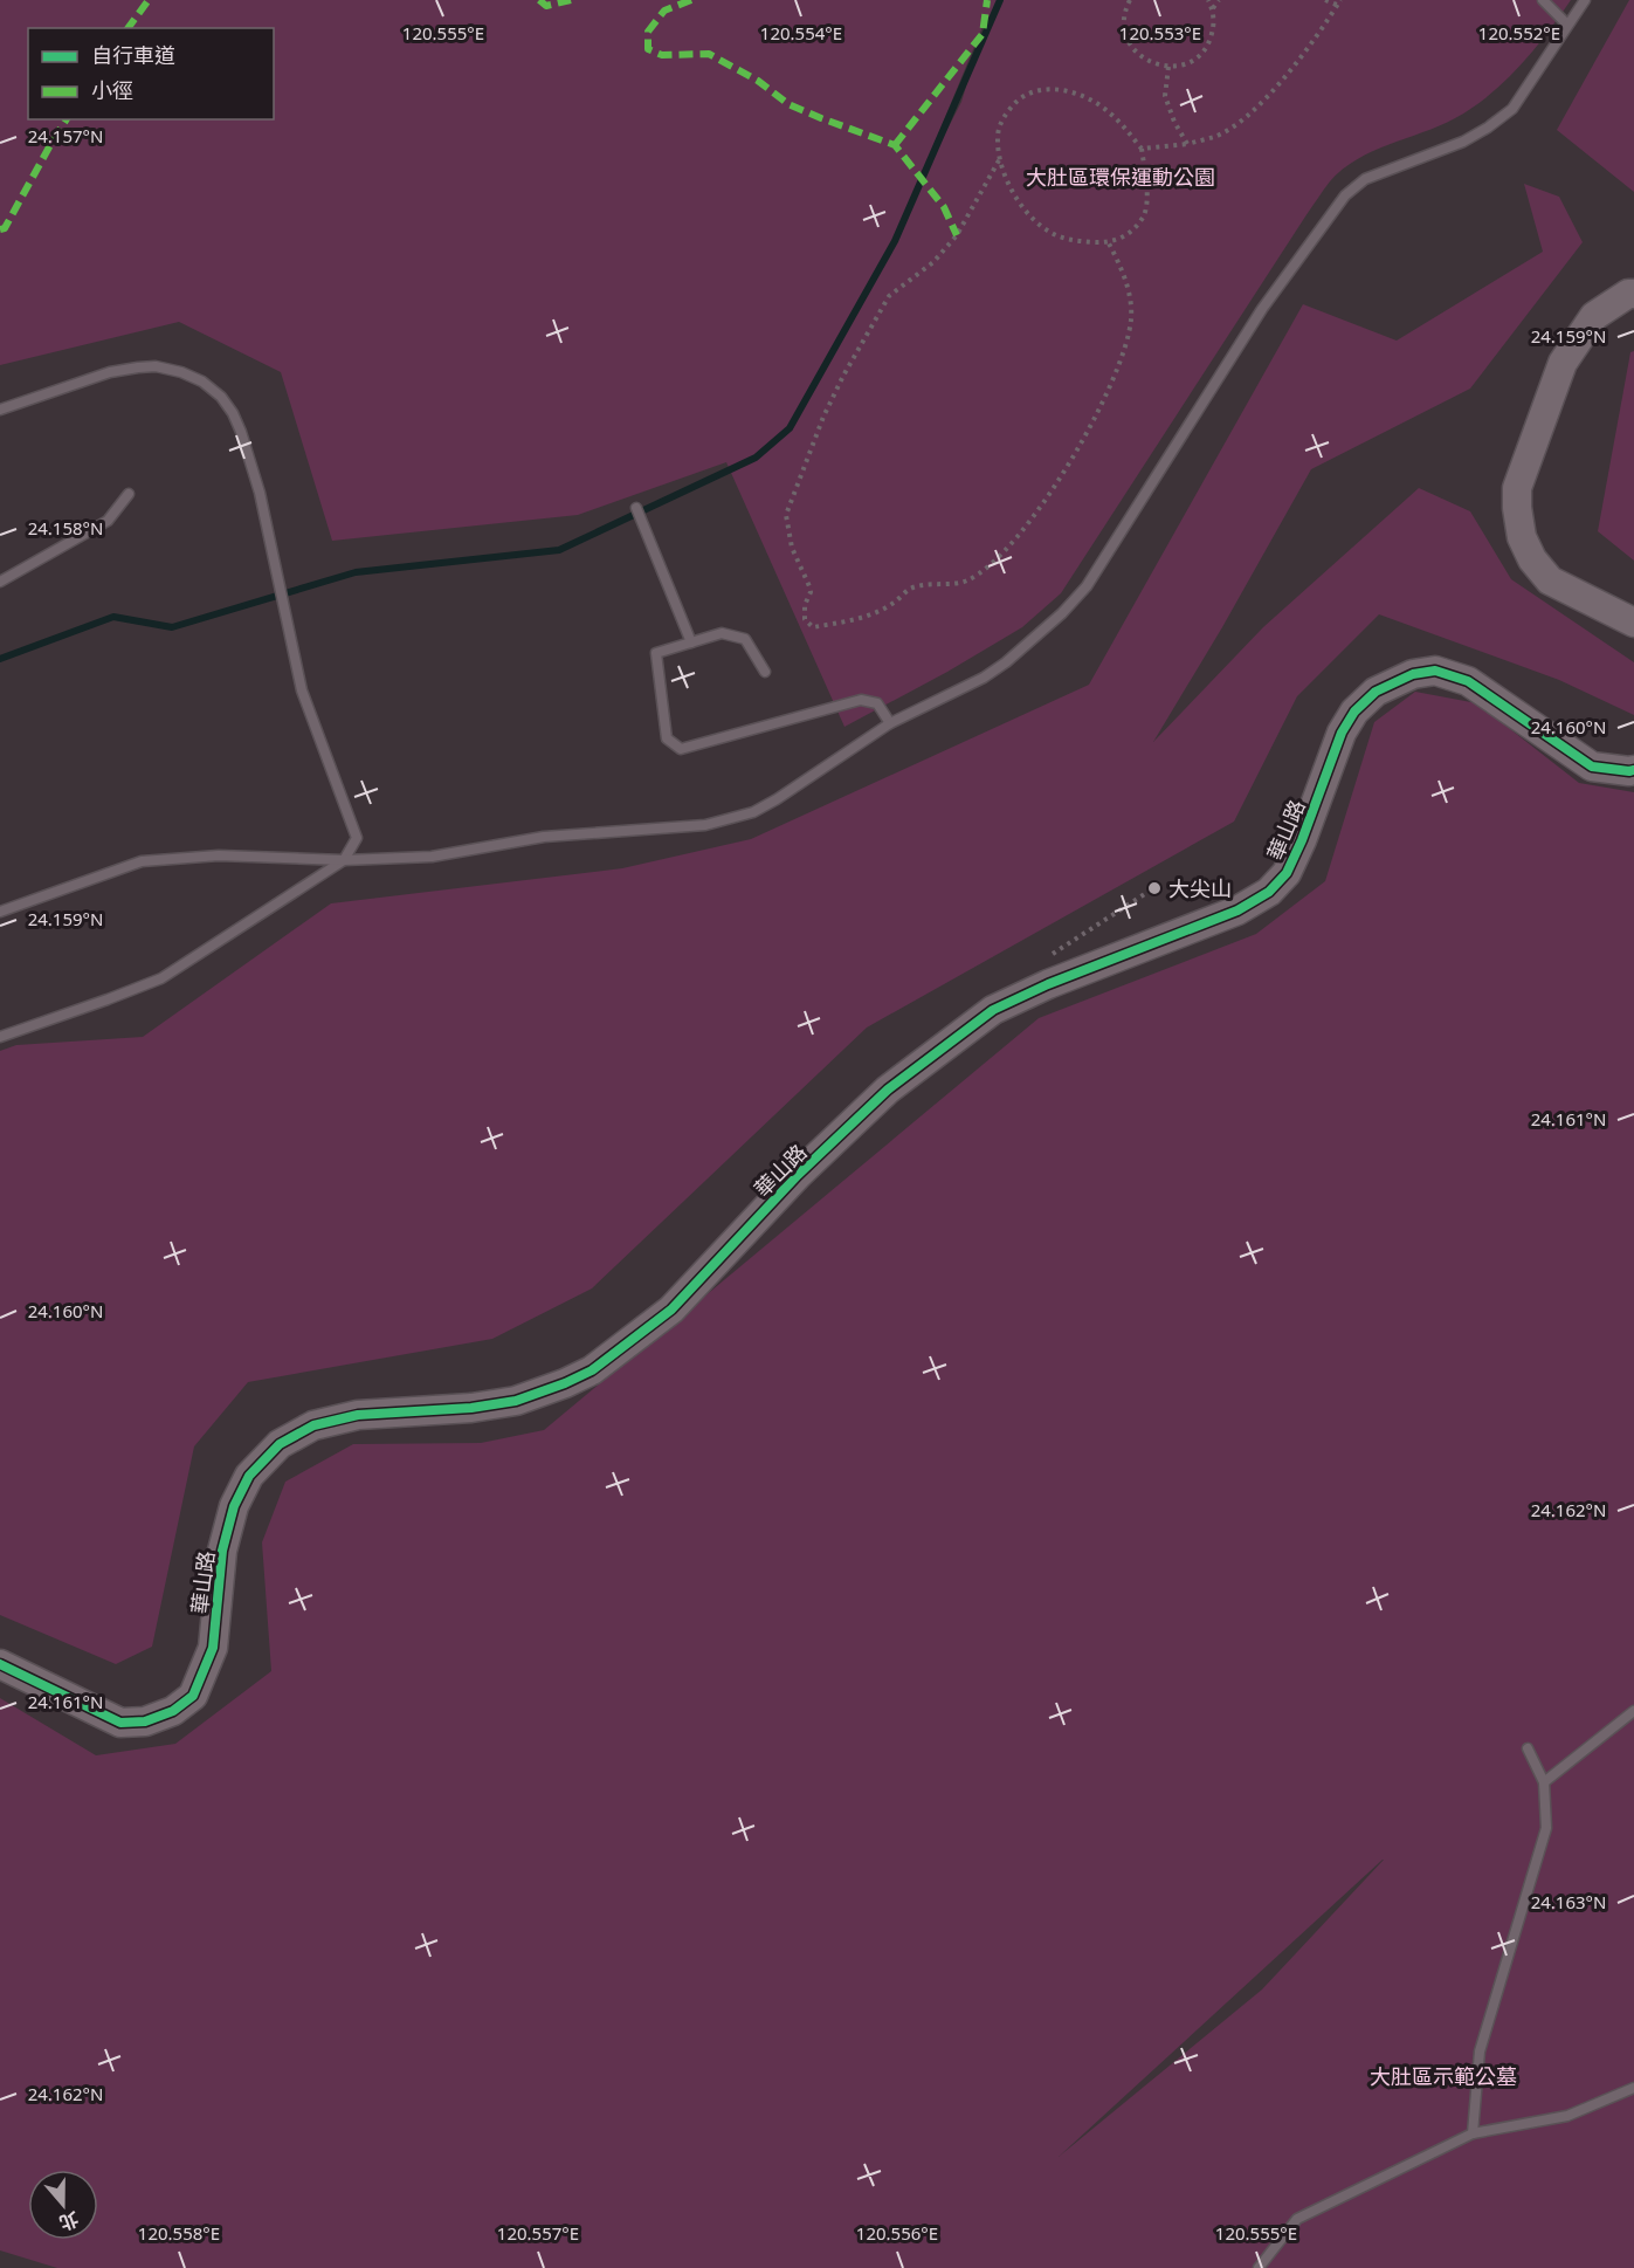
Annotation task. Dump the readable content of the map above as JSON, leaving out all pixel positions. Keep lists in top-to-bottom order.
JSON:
{
  "streets": {
    "street": ["華山路"]
  },
  "parks": ["大肚區環保運動公園", "大肚區示範公墓"],
  "places": ["大尖山"],
  "legend": ["自行車道", "小徑"],
  "north": "bottom",
  "coordinates": [
    "120.555°E",
    "120.554°E",
    "120.553°E",
    "120.552°E",
    "24.157°N",
    "24.159°N",
    "24.158°N",
    "24.160°N",
    "24.161°N",
    "24.162°N",
    "24.163°N",
    "120.558°E",
    "120.557°E",
    "120.556°E"
  ]
}
